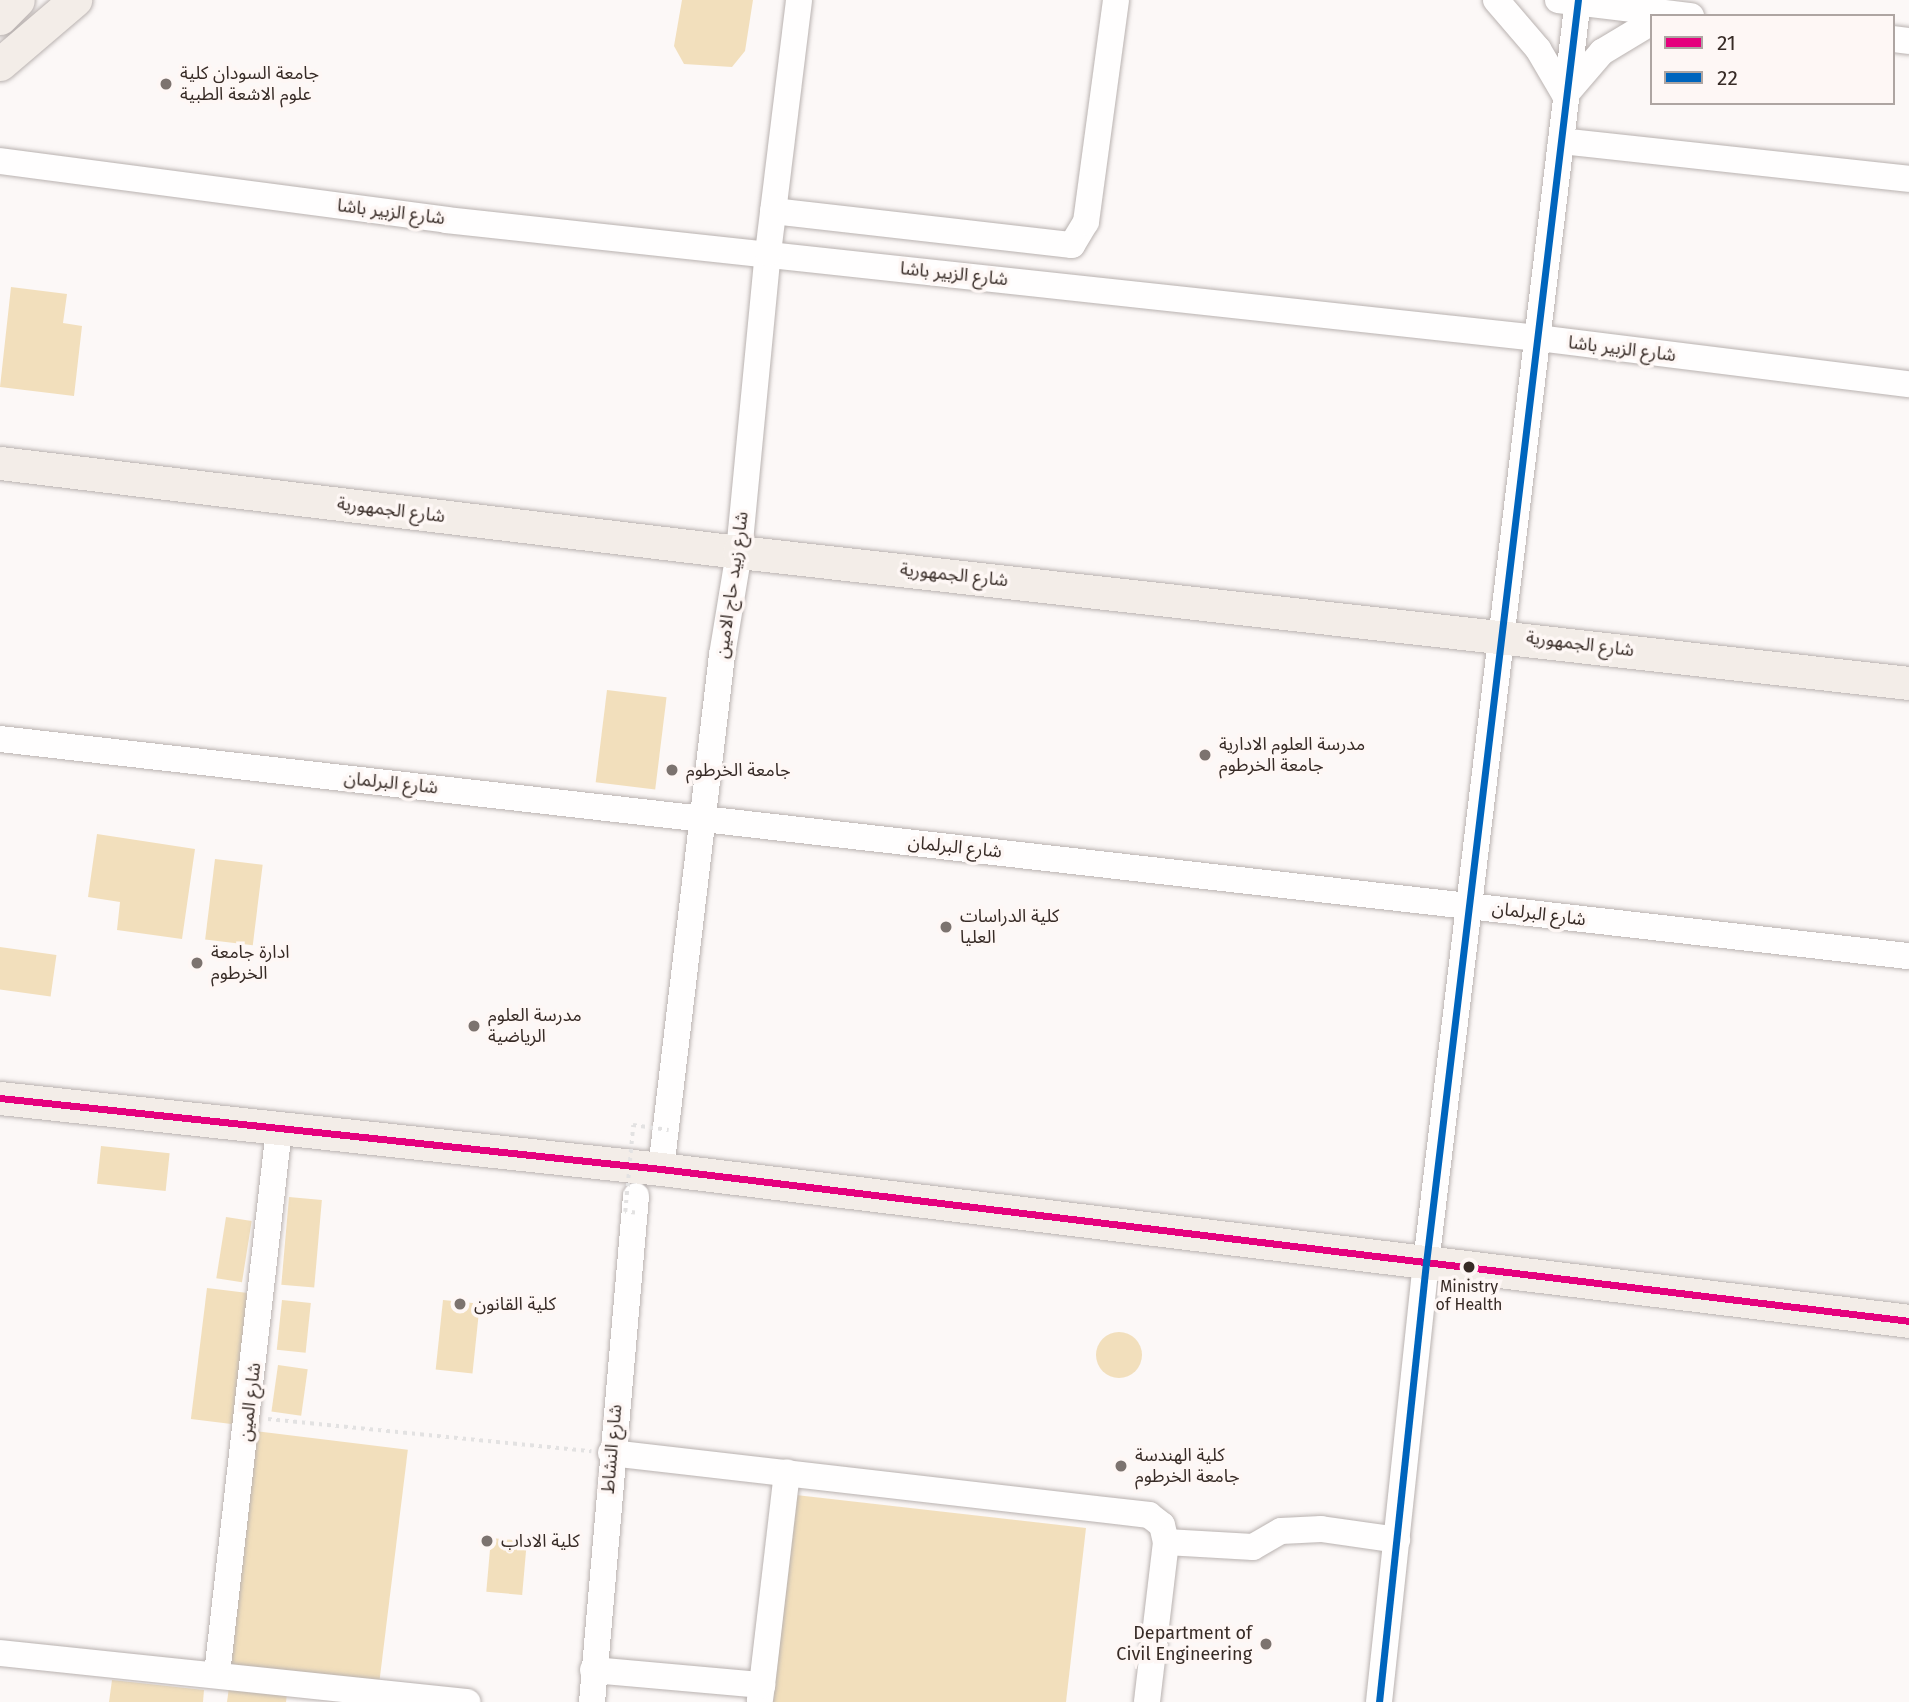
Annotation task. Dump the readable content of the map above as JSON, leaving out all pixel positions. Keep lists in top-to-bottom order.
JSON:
{
  "streets": {
    "main road": ["شارع الجمهورية"],
    "street": [
      "شارع الزبير باشا",
      "شارع زبيد حاج الامين",
      "شارع البرلمان",
      "شارع المين",
      "شارع النشاط"
    ]
  },
  "crossings": [
    ["شارع الزبير باشا", "شارع زبيد حاج الامين"],
    ["شارع الجمهورية", "شارع زبيد حاج الامين"],
    ["شارع زبيد حاج الامين", "شارع البرلمان"]
  ],
  "places": [
    "جامعة السودان كلية علوم الاشعة الطبية",
    "مدرسة العلوم الادارية جامعة الخرطوم",
    "جامعة الخرطوم",
    "كلية الدراسات العليا",
    "ادارة جامعة الخرطوم",
    "مدرسة العلوم الرياضية",
    "Ministry of Health",
    "كلية القانون",
    "كلية الهندسة جامعة الخرطوم",
    "كلية الاداب",
    "Department of Civil Engineering"
  ],
  "lines": ["transit line 22", "transit line 21"],
  "legend": ["21", "22"]
}
